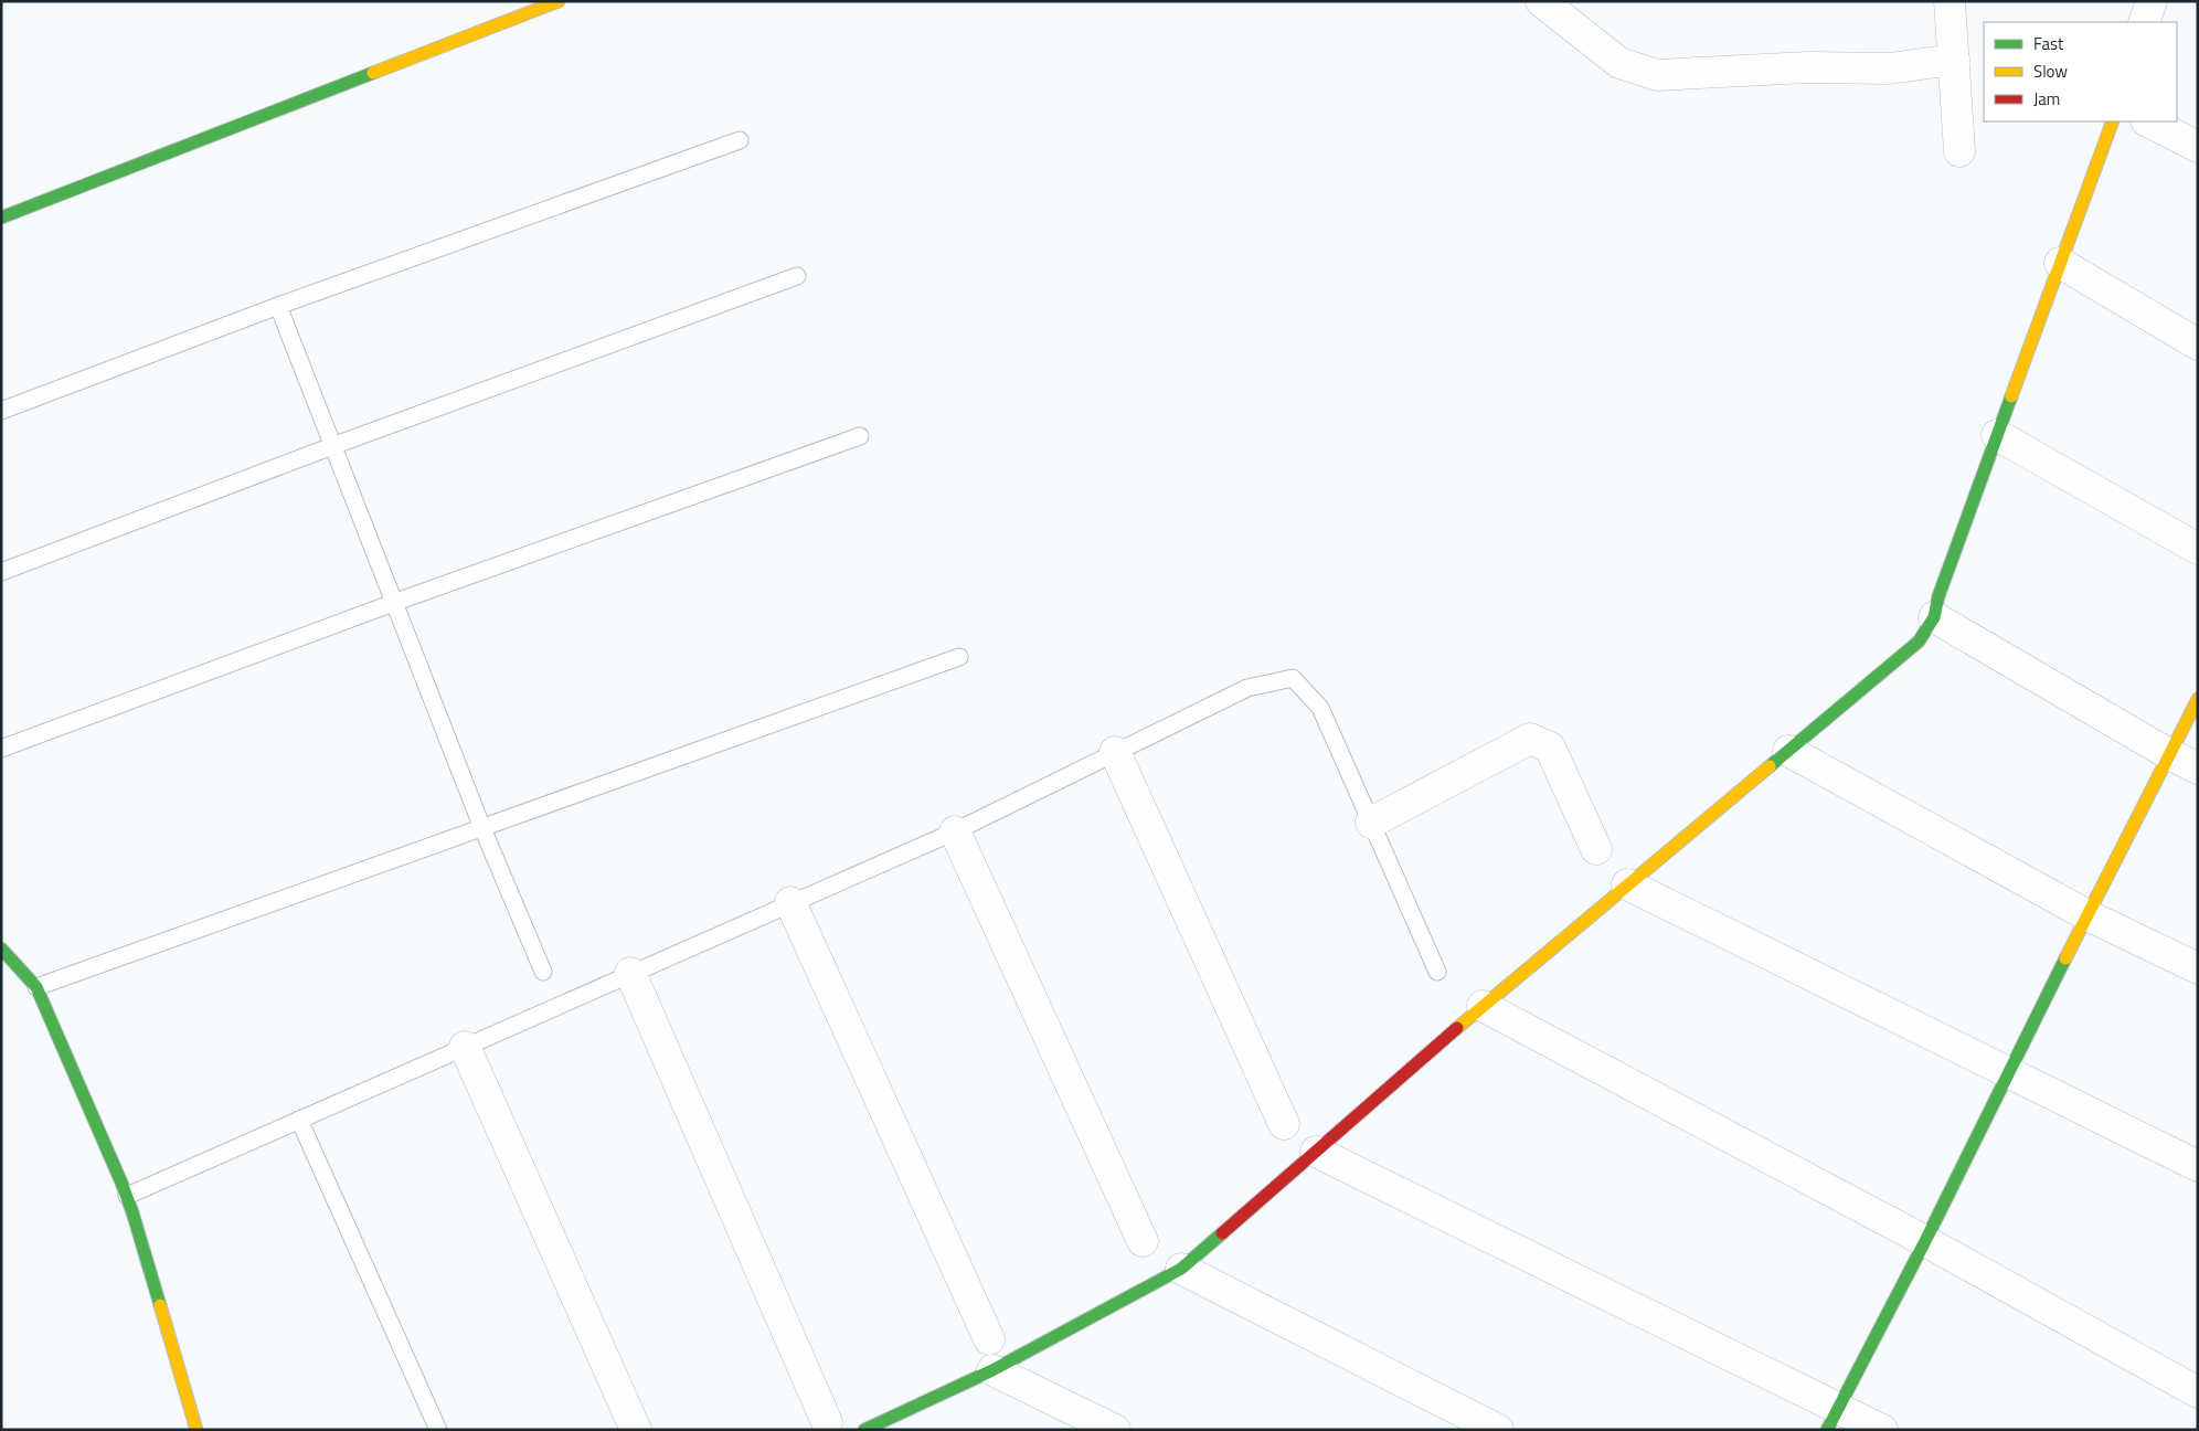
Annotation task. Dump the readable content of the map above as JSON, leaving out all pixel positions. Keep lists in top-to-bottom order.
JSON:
{
  "legend": ["Fast", "Slow", "Jam"]
}
